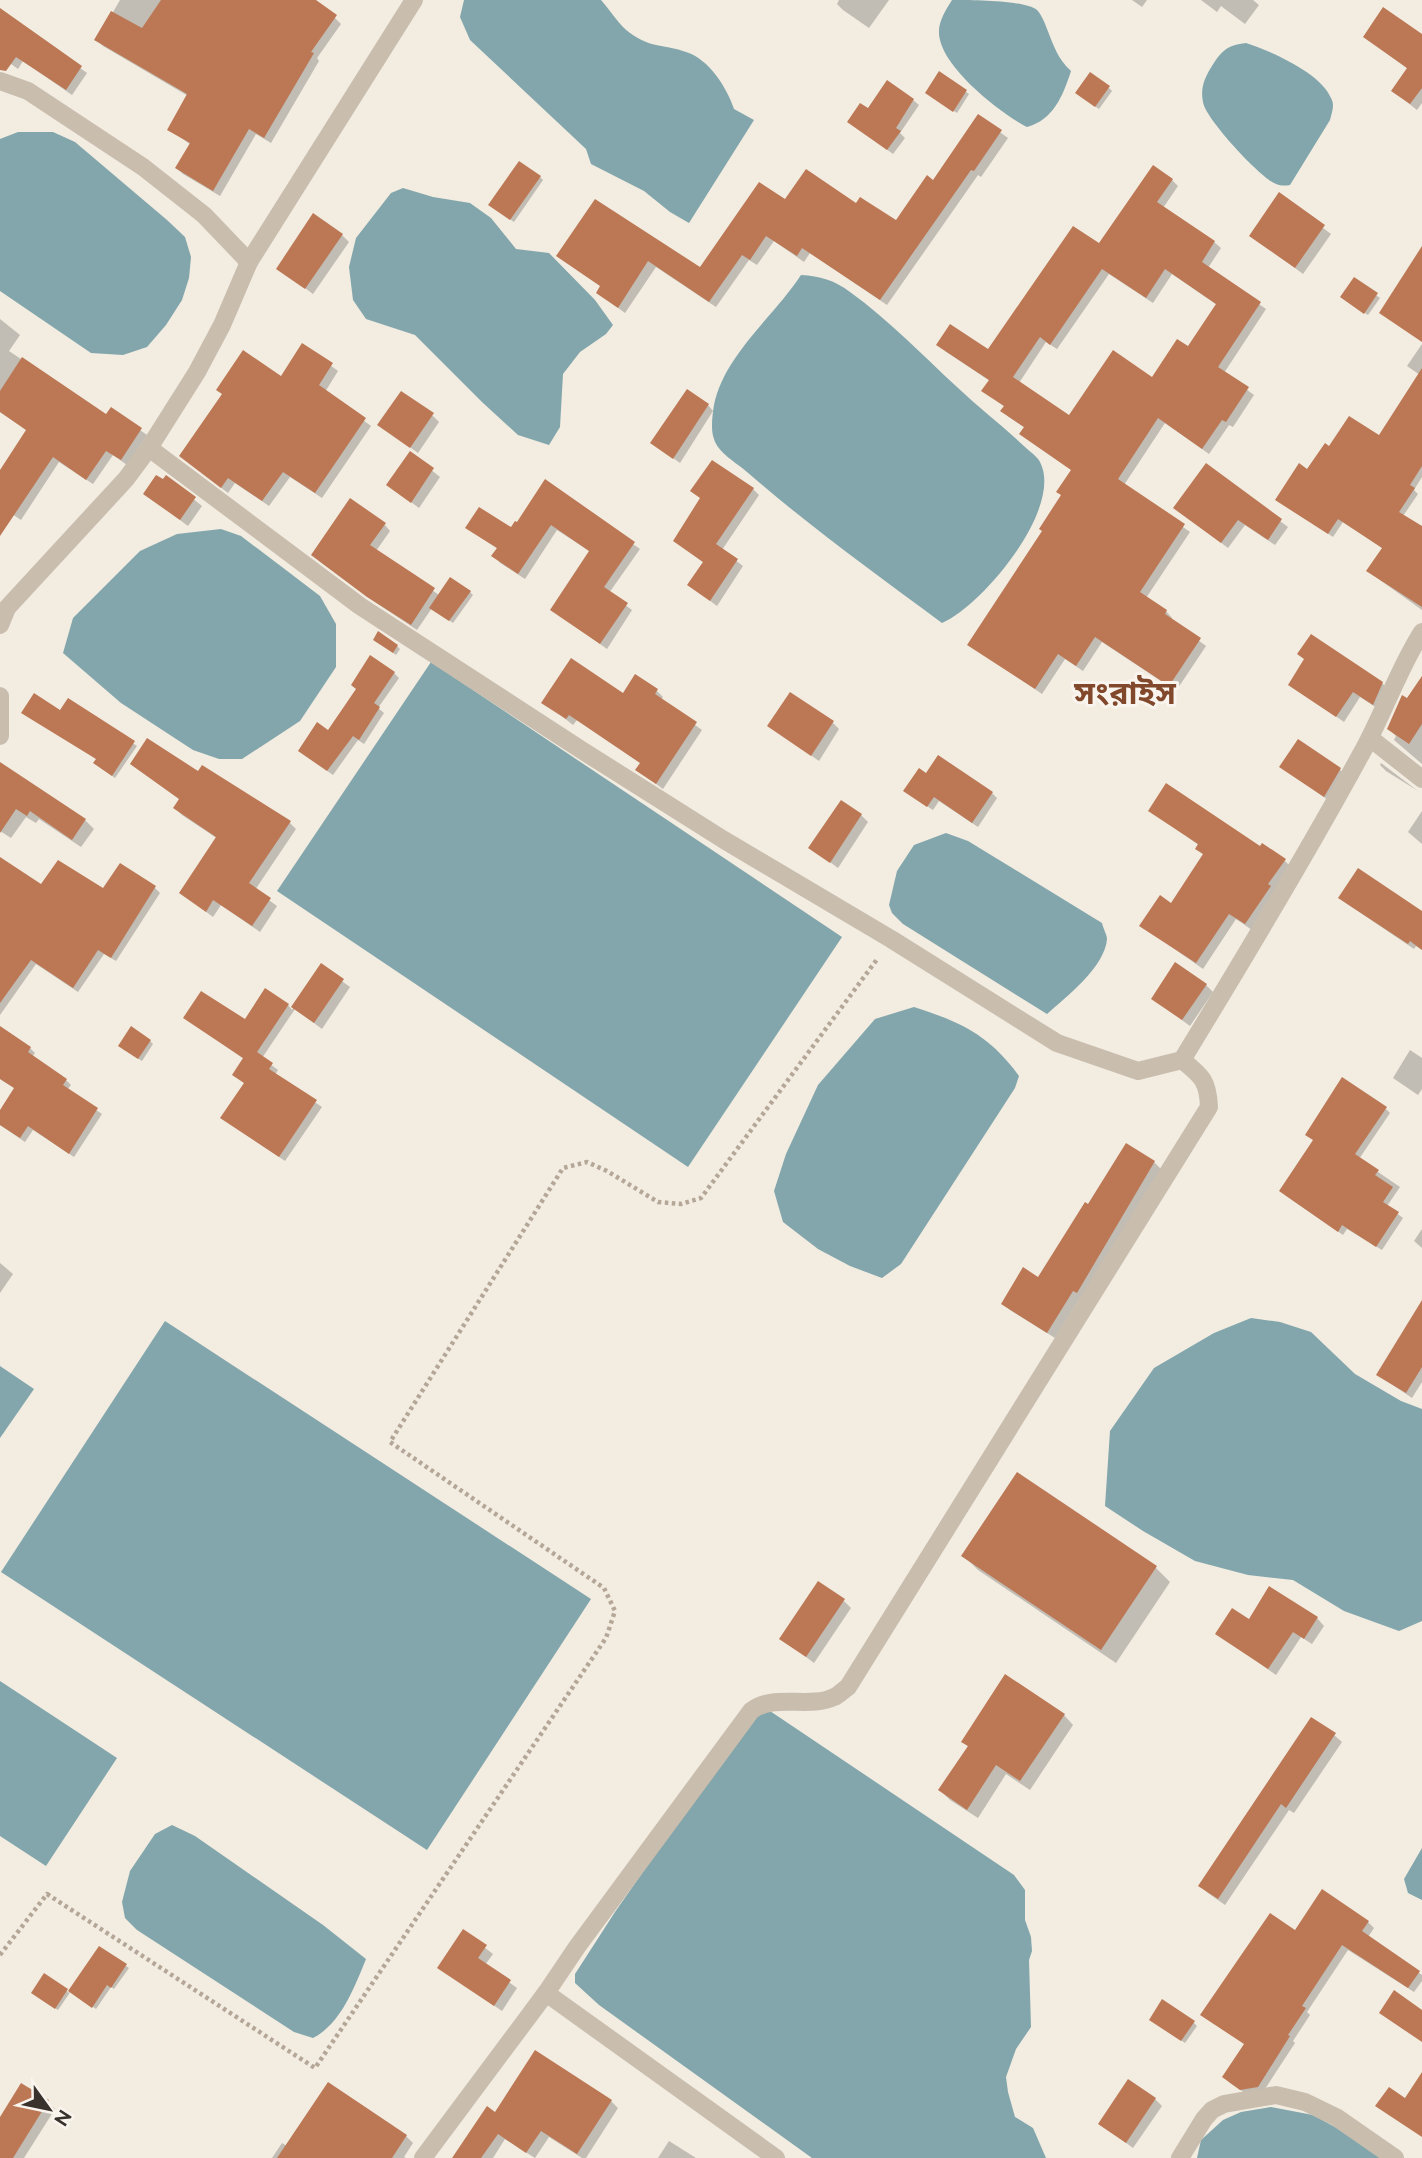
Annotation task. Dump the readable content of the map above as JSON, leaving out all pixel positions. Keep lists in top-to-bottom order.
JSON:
{
  "districts": ["সংরাইস"],
  "north": "bottom right"
}
